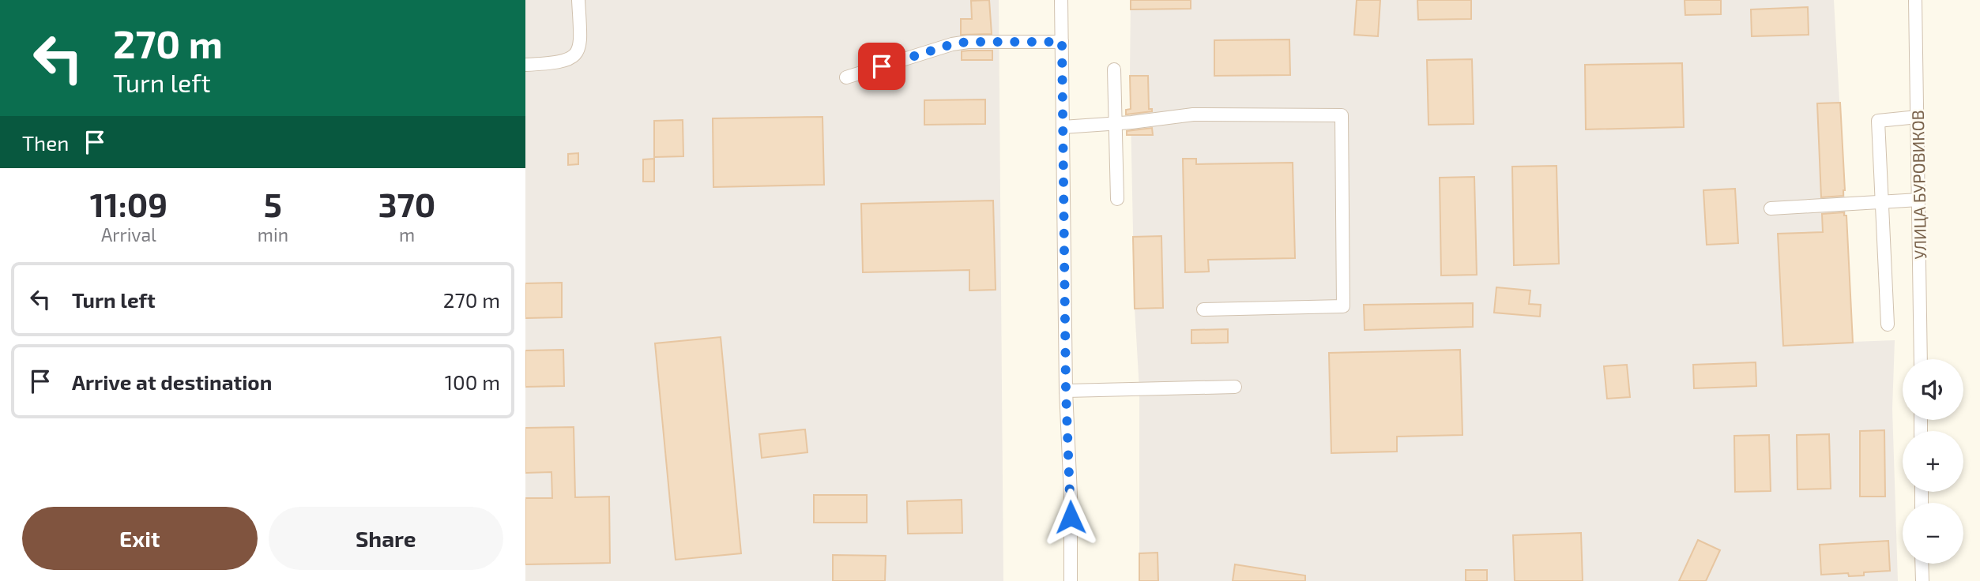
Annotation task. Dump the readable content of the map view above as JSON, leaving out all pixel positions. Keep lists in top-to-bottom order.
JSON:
{
  "streets": {
    "street": ["УЛИЦА БУРОВИКОВ"]
  },
  "page": {
    "turn": ["270 m", "Turn left"],
    "then": "Then",
    "eta": [
      "11:09",
      "Arrival",
      "5",
      "min",
      "370",
      "m"
    ],
    "list": [
      {
        "name": "Turn left",
        "value": "270 m"
      },
      {
        "name": "Arrive at destination",
        "value": "100 m"
      }
    ],
    "map_buttons": ["+", "−"],
    "buttons": ["Exit", "Share"]
  }
}
